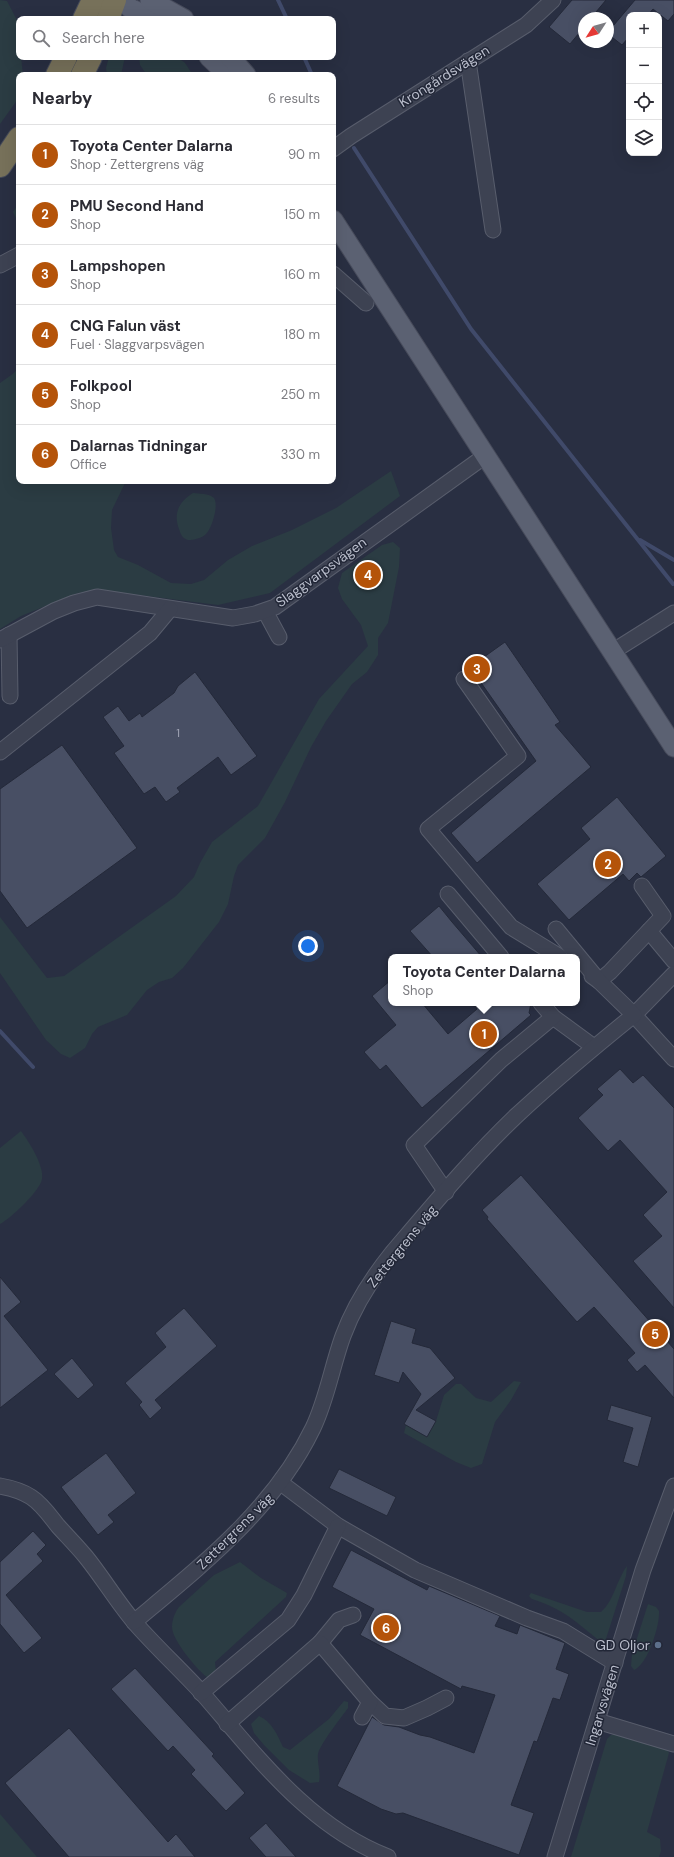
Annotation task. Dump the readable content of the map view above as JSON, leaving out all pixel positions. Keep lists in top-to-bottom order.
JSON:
{
  "streets": {
    "street": [
      "Krongårdsvägen",
      "Slaggvarpsvägen",
      "Zettergrens väg",
      "Ingarvsvägen"
    ]
  },
  "places": ["GD Oljor"],
  "house_numbers": ["1"],
  "north": "bottom left",
  "page": {
    "map_buttons": ["+", "−"],
    "search": "Search here",
    "heading": ["Nearby", "6 results"],
    "list": [
      {
        "mark": "1",
        "name": "Toyota Center Dalarna",
        "note": "Shop · Zettergrens väg",
        "value": "90 m"
      },
      {
        "mark": "2",
        "name": "PMU Second Hand",
        "note": "Shop",
        "value": "150 m"
      },
      {
        "mark": "3",
        "name": "Lampshopen",
        "note": "Shop",
        "value": "160 m"
      },
      {
        "mark": "4",
        "name": "CNG Falun väst",
        "note": "Fuel · Slaggvarpsvägen",
        "value": "180 m"
      },
      {
        "mark": "5",
        "name": "Folkpool",
        "note": "Shop",
        "value": "250 m"
      },
      {
        "mark": "6",
        "name": "Dalarnas Tidningar",
        "note": "Office",
        "value": "330 m"
      }
    ],
    "pins": [
      "4",
      "3",
      "2",
      "1",
      "5",
      "6"
    ],
    "popup": ["Toyota Center Dalarna", "Shop"]
  }
}
